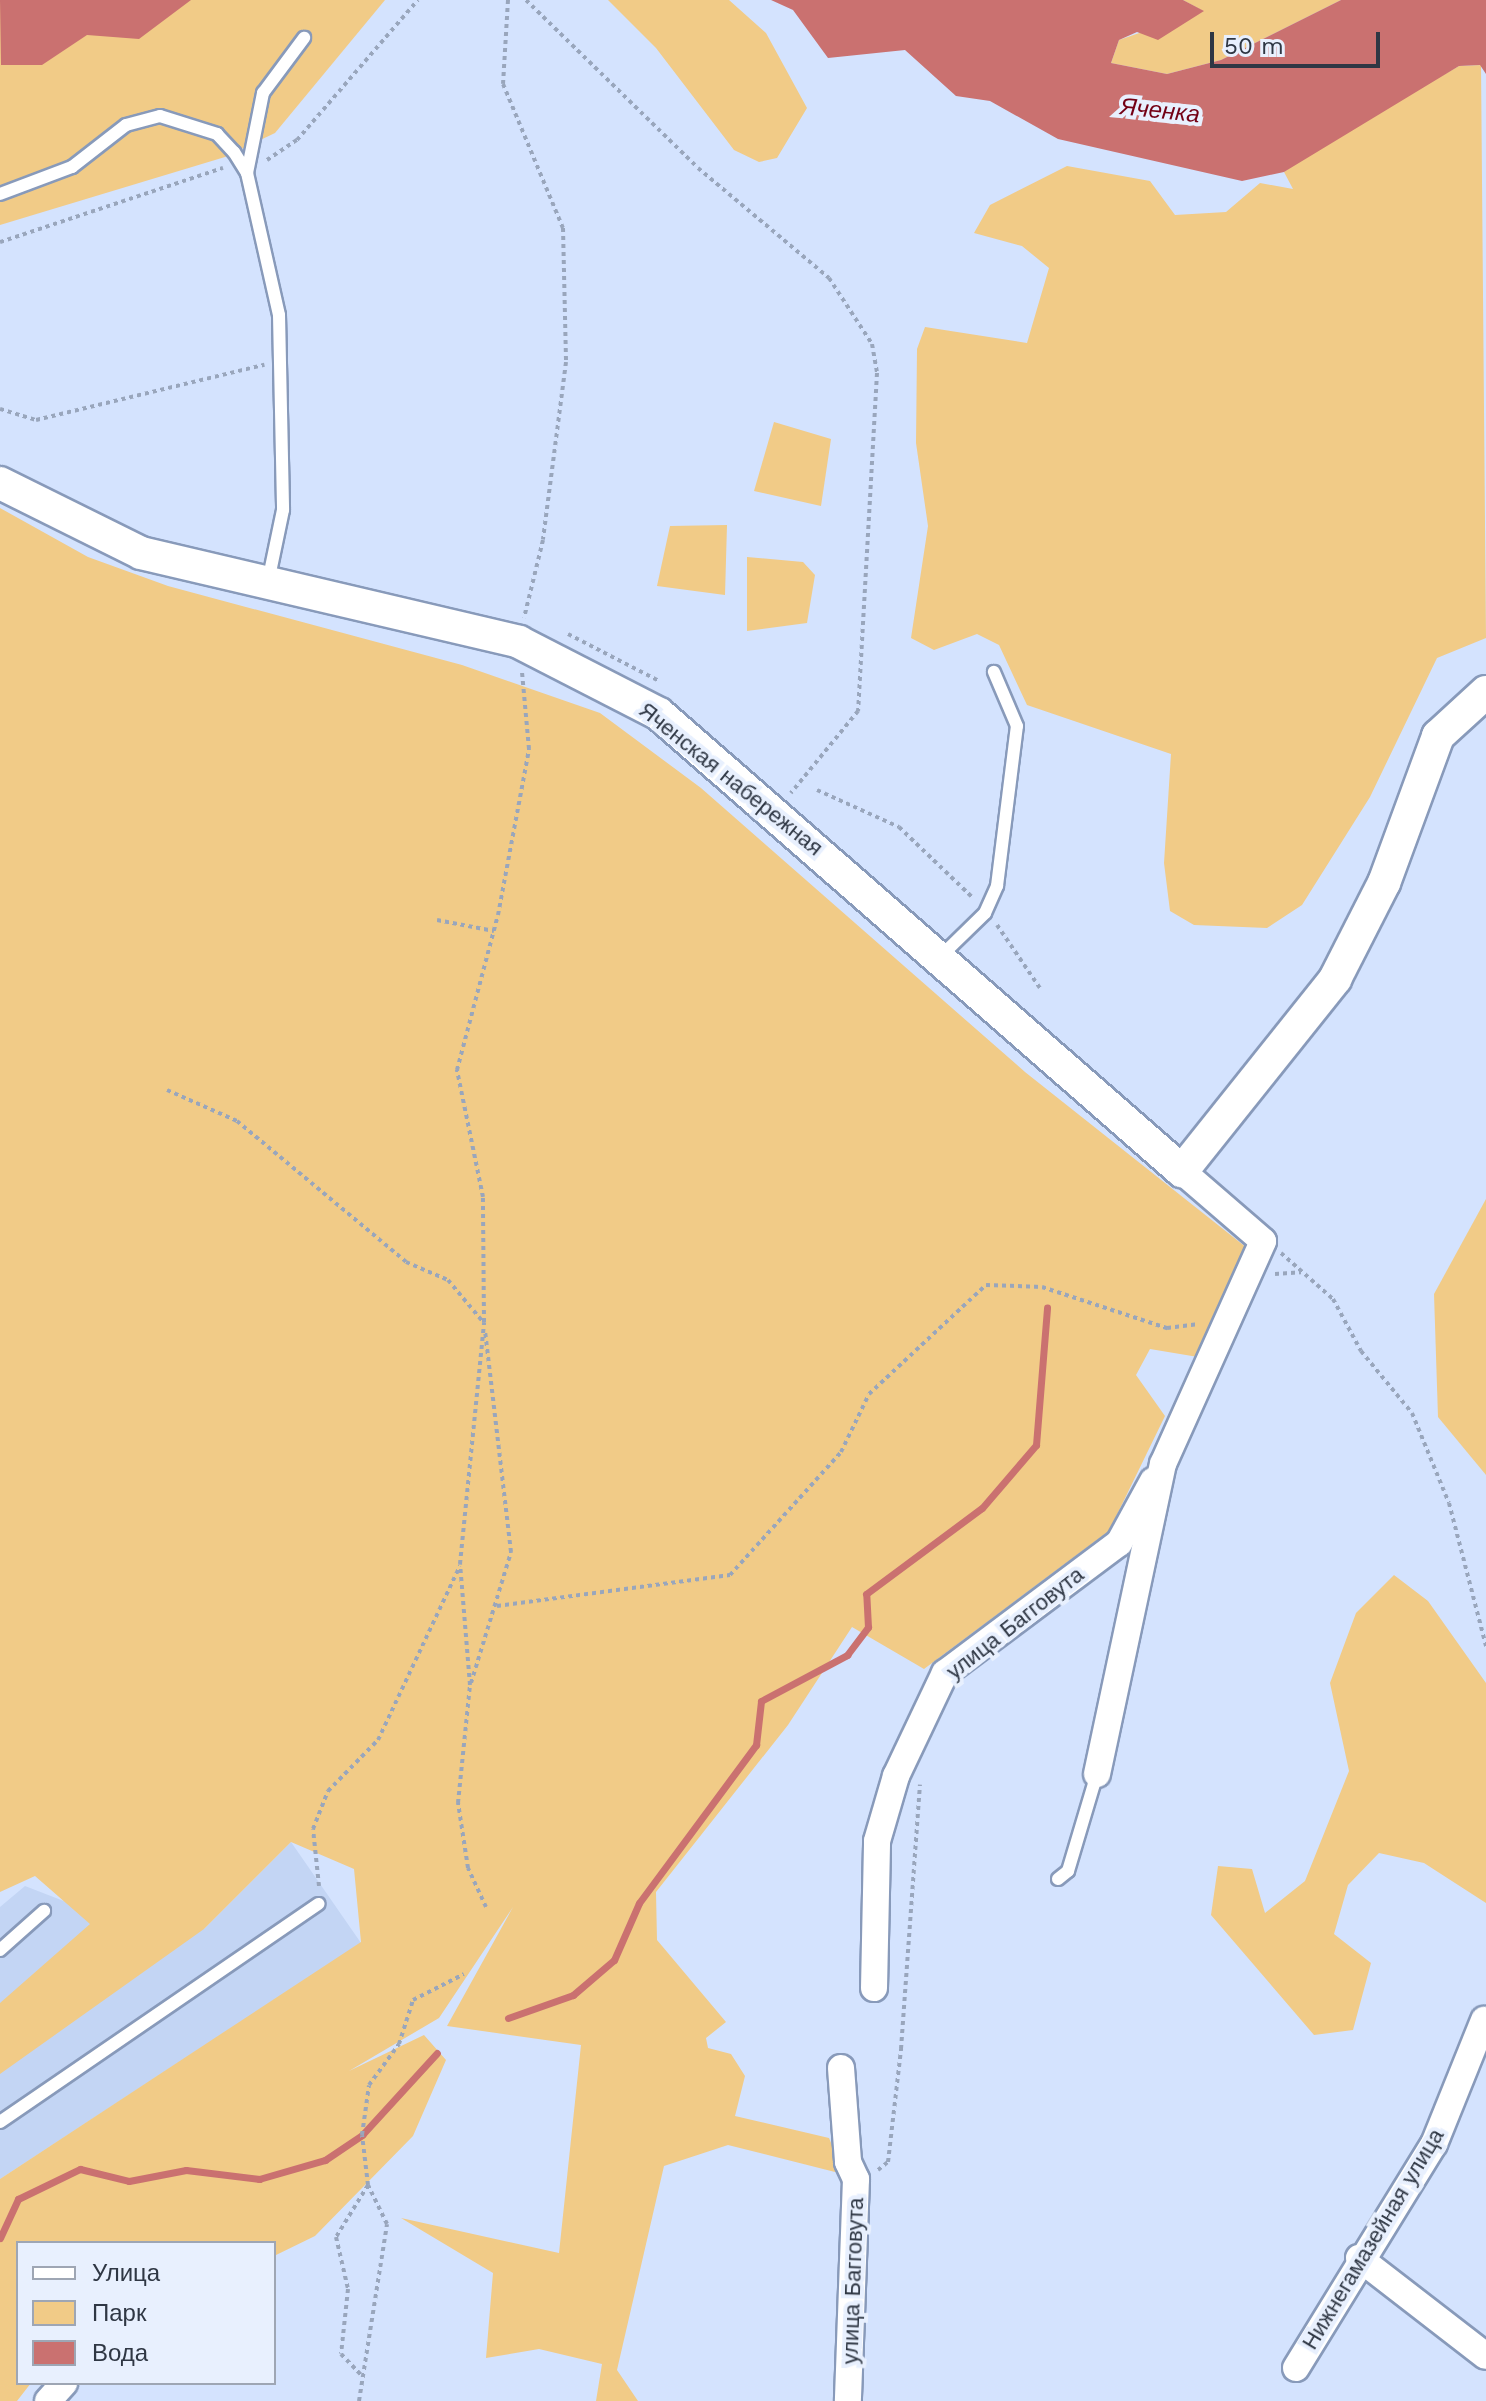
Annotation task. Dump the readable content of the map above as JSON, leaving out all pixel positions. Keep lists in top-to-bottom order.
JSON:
{
  "streets": {
    "street": ["Яченская набережная", "улица Багговута", "Нижнегамазейная улица"]
  },
  "water": ["Яченка"],
  "legend": ["Улица", "Парк", "Вода"],
  "scale_bar": "50 m"
}
